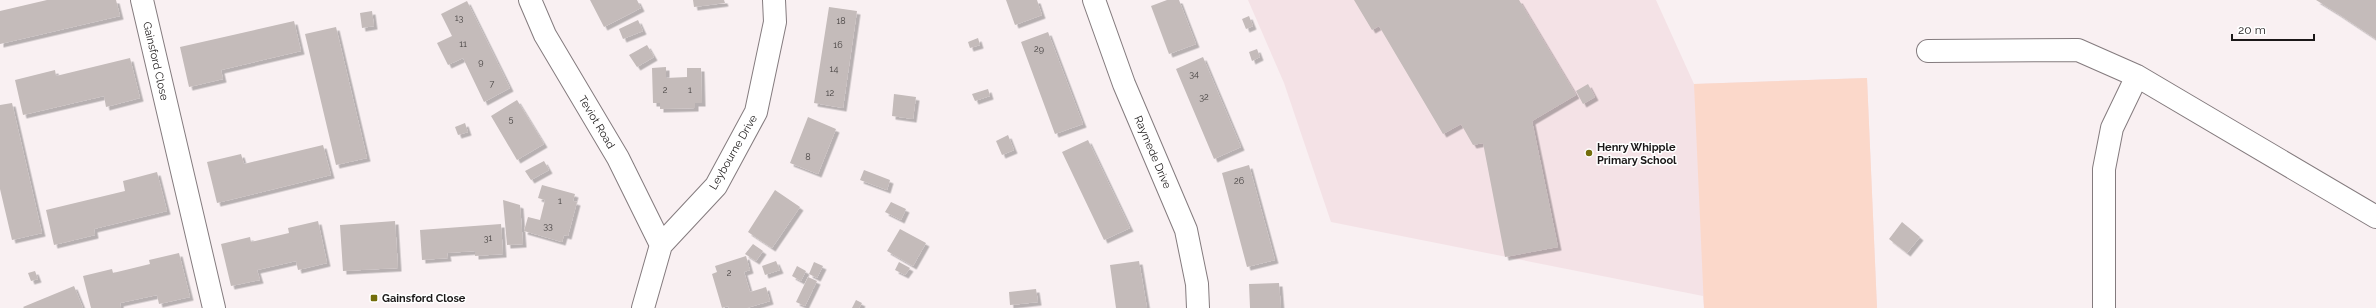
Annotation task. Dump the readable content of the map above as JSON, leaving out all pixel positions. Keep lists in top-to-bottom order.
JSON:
{
  "streets": {
    "street": [
      "Gainsford Close",
      "Teviot Road",
      "Leybourne Drive",
      "Raymede Drive"
    ]
  },
  "crossings": [
    ["Teviot Road", "Leybourne Drive"]
  ],
  "places": {
    "other": ["Henry Whipple Primary School"],
    "transit": ["Gainsford Close"]
  },
  "house_numbers": [
    "13",
    "18",
    "11",
    "16",
    "29",
    "9",
    "14",
    "34",
    "7",
    "2",
    "1",
    "12",
    "32",
    "5",
    "8",
    "26",
    "1",
    "33",
    "31",
    "2"
  ],
  "scale_bar": "20 m"
}
